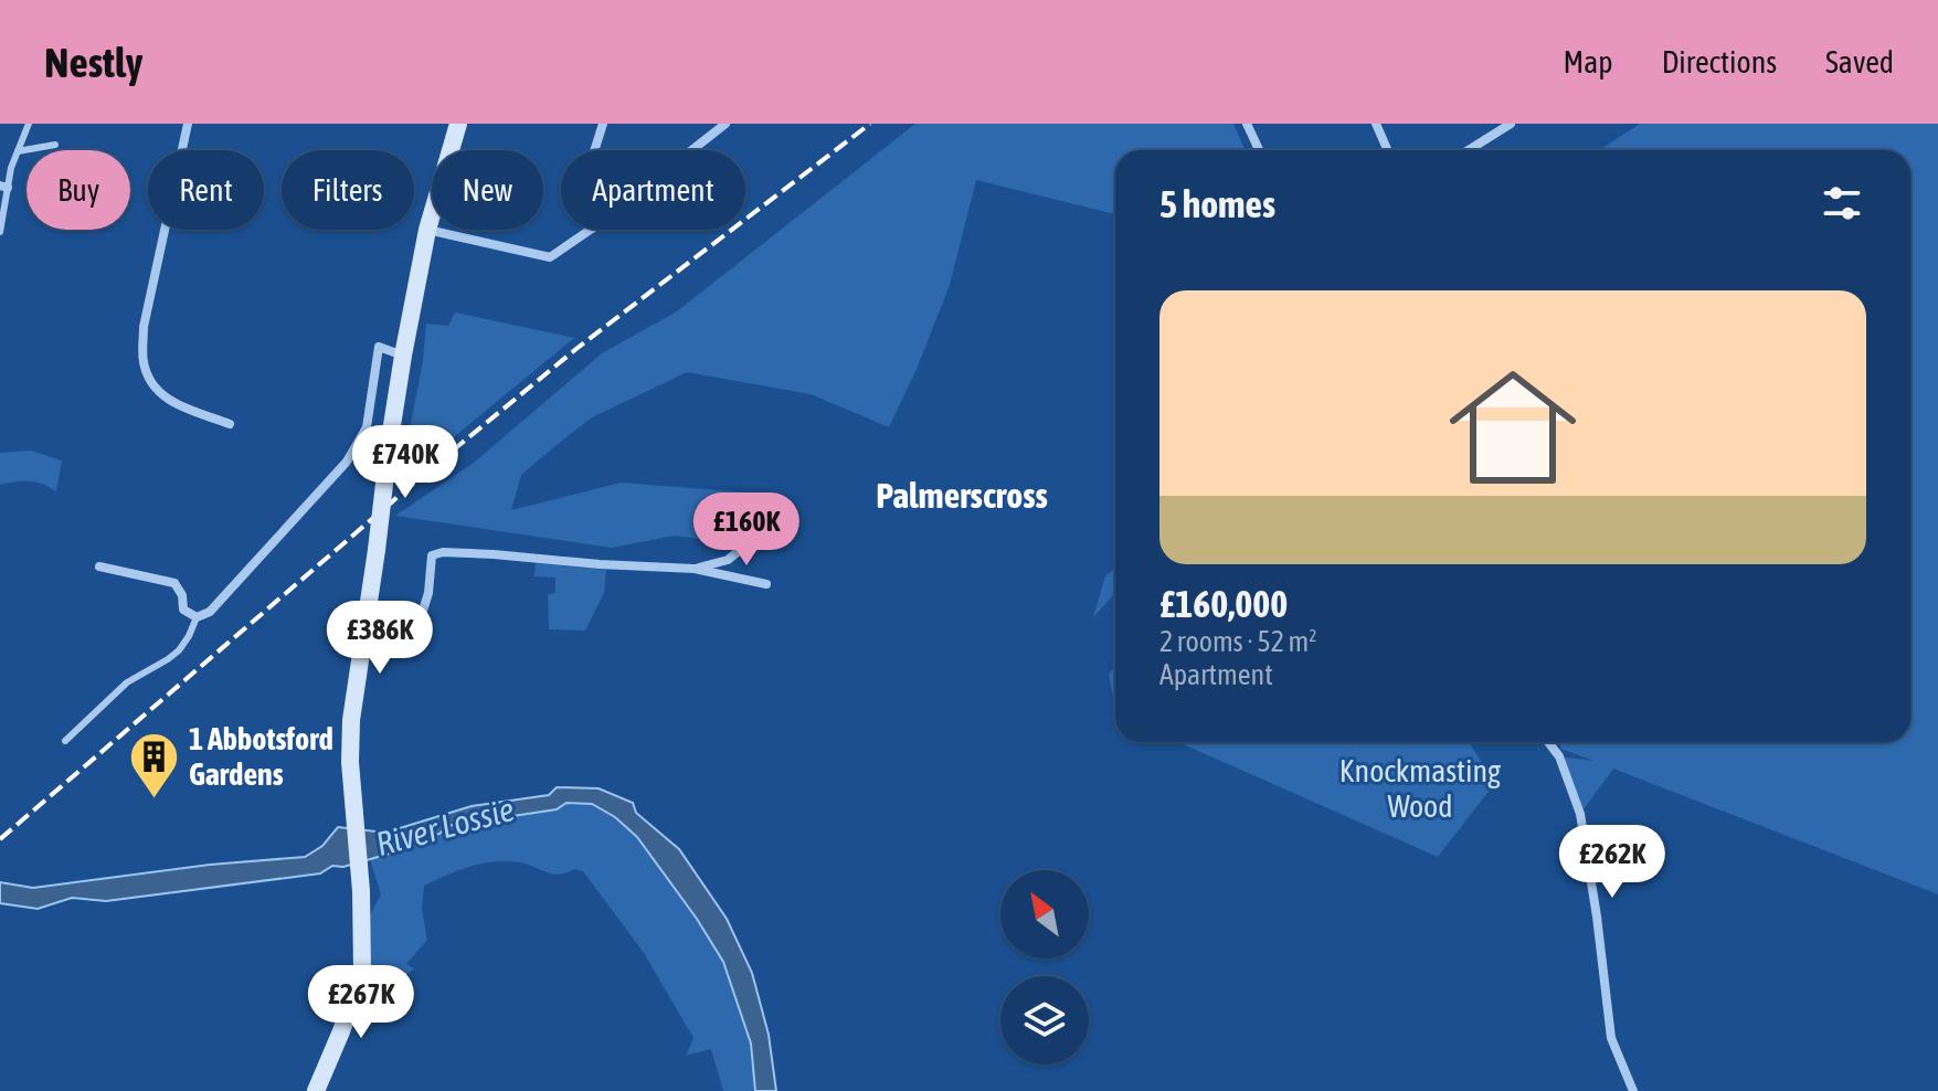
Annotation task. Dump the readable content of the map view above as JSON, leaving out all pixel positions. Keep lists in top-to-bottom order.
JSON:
{
  "districts": ["Palmerscross"],
  "water": ["River Lossie"],
  "parks": ["Knockmasting Wood"],
  "places": {
    "building": ["1 Abbotsford Gardens"]
  },
  "north": "top left",
  "page": {
    "header": "Nestly",
    "nav": ["Map", "Directions", "Saved"],
    "chip": [
      "Buy",
      "Rent",
      "Filters",
      "New",
      "Apartment"
    ],
    "heading": "5 homes",
    "list": [
      {
        "name": "£160,000",
        "note": "2 rooms · 52 m² · Apartment"
      }
    ],
    "price": [
      "£740K",
      "£160K",
      "£386K",
      "£262K",
      "£267K"
    ]
  }
}
